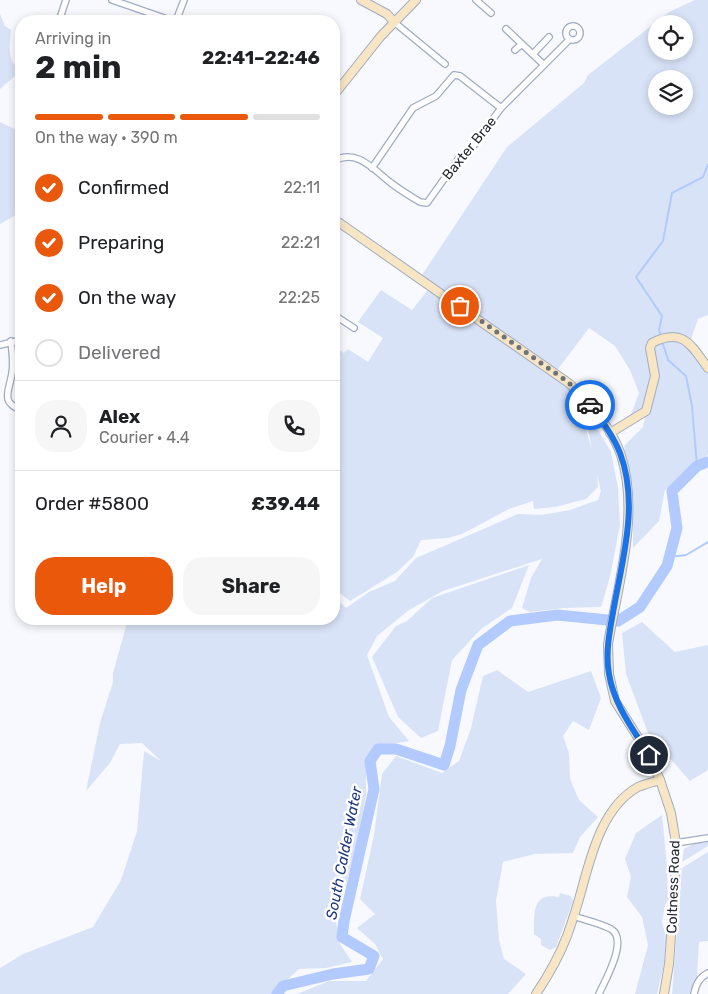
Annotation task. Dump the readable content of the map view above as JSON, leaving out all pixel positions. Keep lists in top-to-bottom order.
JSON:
{
  "streets": {
    "street": ["Baxter Brae", "Coltness Road"]
  },
  "water": ["South Calder Water"],
  "page": {
    "heading": ["2 min", "Arriving in", "22:41–22:46"],
    "panel": [
      "Alex",
      "Courier · 4.4",
      "Order #5800",
      "£39.44"
    ],
    "bar": "On the way · 390 m",
    "list": [
      ["Confirmed", "22:11"],
      ["Preparing", "22:21"],
      ["On the way", "22:25"],
      "Delivered"
    ],
    "buttons": ["Help", "Share"]
  }
}
